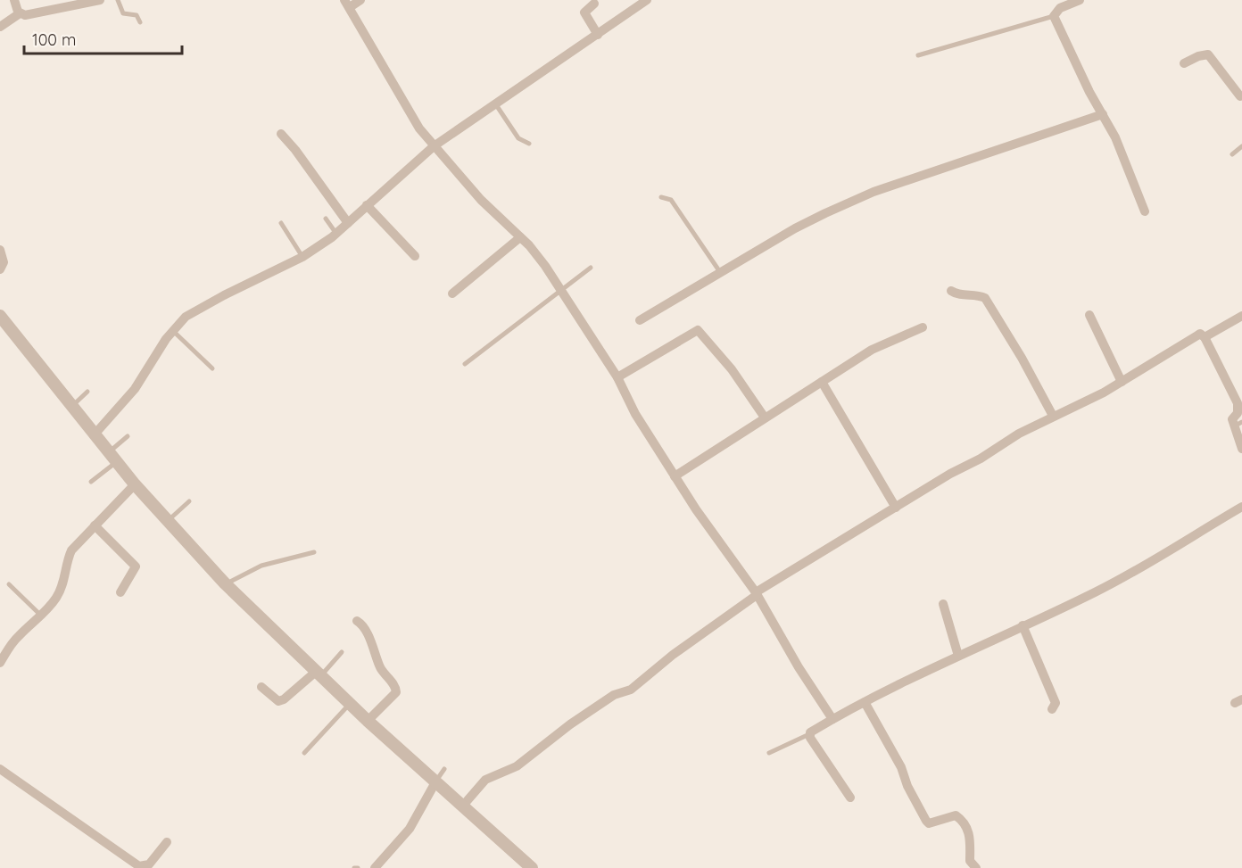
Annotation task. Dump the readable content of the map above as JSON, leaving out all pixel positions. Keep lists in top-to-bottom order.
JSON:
{
  "scale_bar": "100 m"
}
